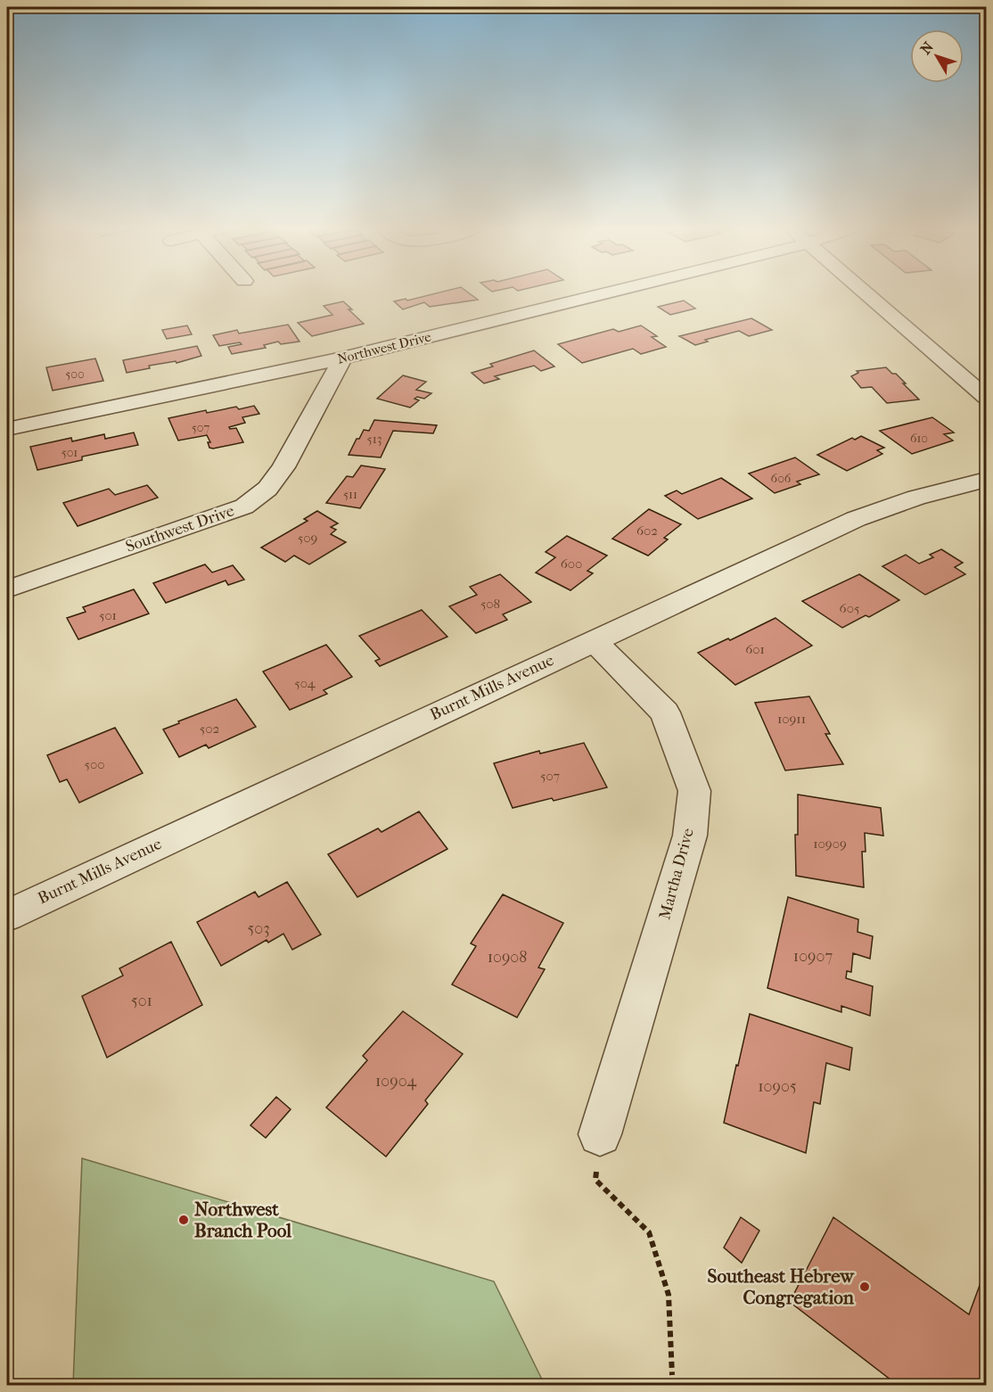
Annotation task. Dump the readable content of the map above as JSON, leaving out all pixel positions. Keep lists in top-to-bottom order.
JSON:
{
  "streets": {
    "street": [
      "Northwest Drive",
      "Southwest Drive",
      "Burnt Mills Avenue",
      "Martha Drive"
    ]
  },
  "crossings": [
    ["Northwest Drive", "Southwest Drive"],
    ["Burnt Mills Avenue", "Martha Drive"]
  ],
  "places": ["Northwest Branch Pool", "Southeast Hebrew Congregation"],
  "house_numbers": [
    "500",
    "507",
    "610",
    "513",
    "501",
    "606",
    "511",
    "602",
    "509",
    "600",
    "508",
    "605",
    "501",
    "601",
    "504",
    "10911",
    "502",
    "500",
    "507",
    "10909",
    "503",
    "10907",
    "10908",
    "501",
    "10904",
    "10905"
  ],
  "north": "top left"
}
